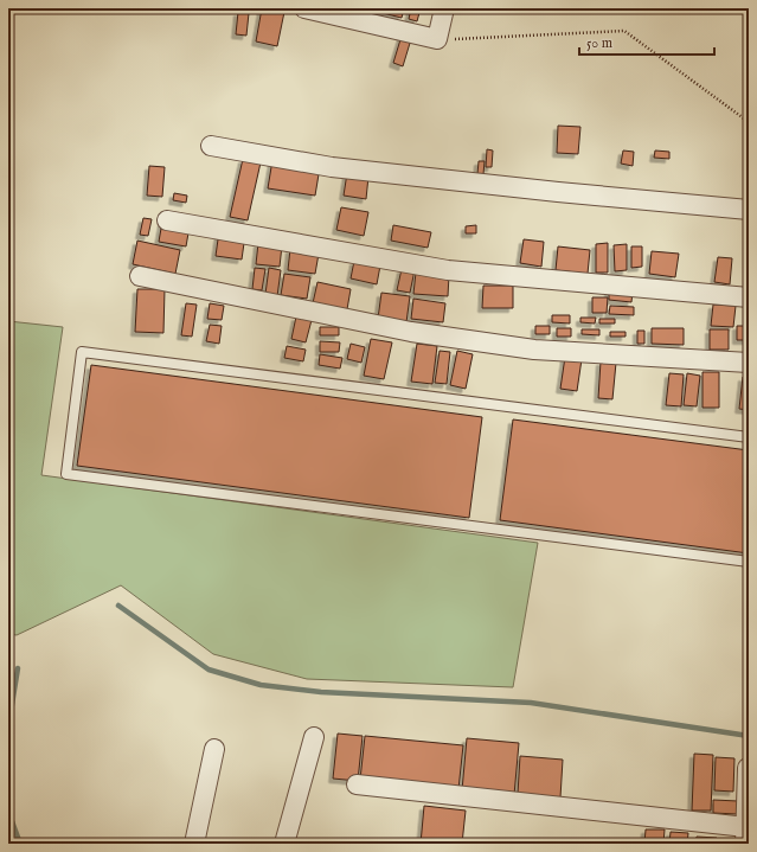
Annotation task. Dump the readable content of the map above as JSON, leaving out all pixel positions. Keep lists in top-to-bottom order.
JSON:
{
  "scale_bar": "50 m"
}
